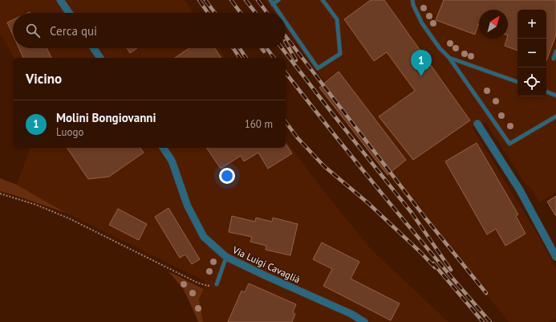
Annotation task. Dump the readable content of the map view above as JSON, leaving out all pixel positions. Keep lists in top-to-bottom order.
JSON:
{
  "streets": {
    "street": ["Via Luigi Cavaglià"]
  },
  "north": "top right",
  "page": {
    "map_buttons": ["+", "−"],
    "search": "Cerca qui",
    "pins": "1",
    "heading": "Vicino",
    "list": [
      {
        "mark": "1",
        "name": "Molini Bongiovanni",
        "note": "Luogo",
        "value": "160 m"
      }
    ]
  }
}
